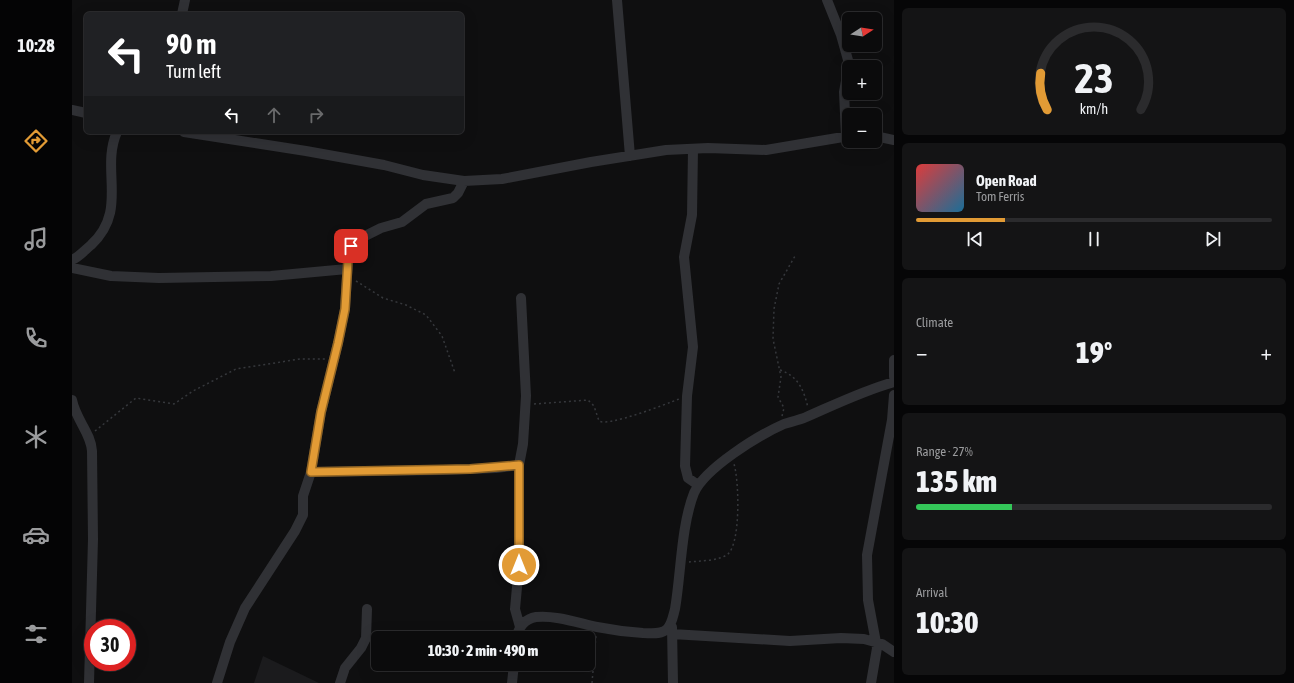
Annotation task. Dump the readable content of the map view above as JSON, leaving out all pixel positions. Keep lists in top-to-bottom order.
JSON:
{
  "north": "right",
  "page": {
    "tabs": "10:28",
    "map_buttons": ["+", "−"],
    "turn": ["90 m", "Turn left"],
    "song": ["Open Road", "Tom Ferris"],
    "tile": [
      "Climate",
      ["Range · 27%", "135 km"],
      ["Arrival", "10:30"]
    ],
    "heat": ["−", "19°", "+"],
    "limit": "30",
    "trip": "10:30 · 2 min · 490 m",
    "gauge": ["23", "km/h"]
  }
}
